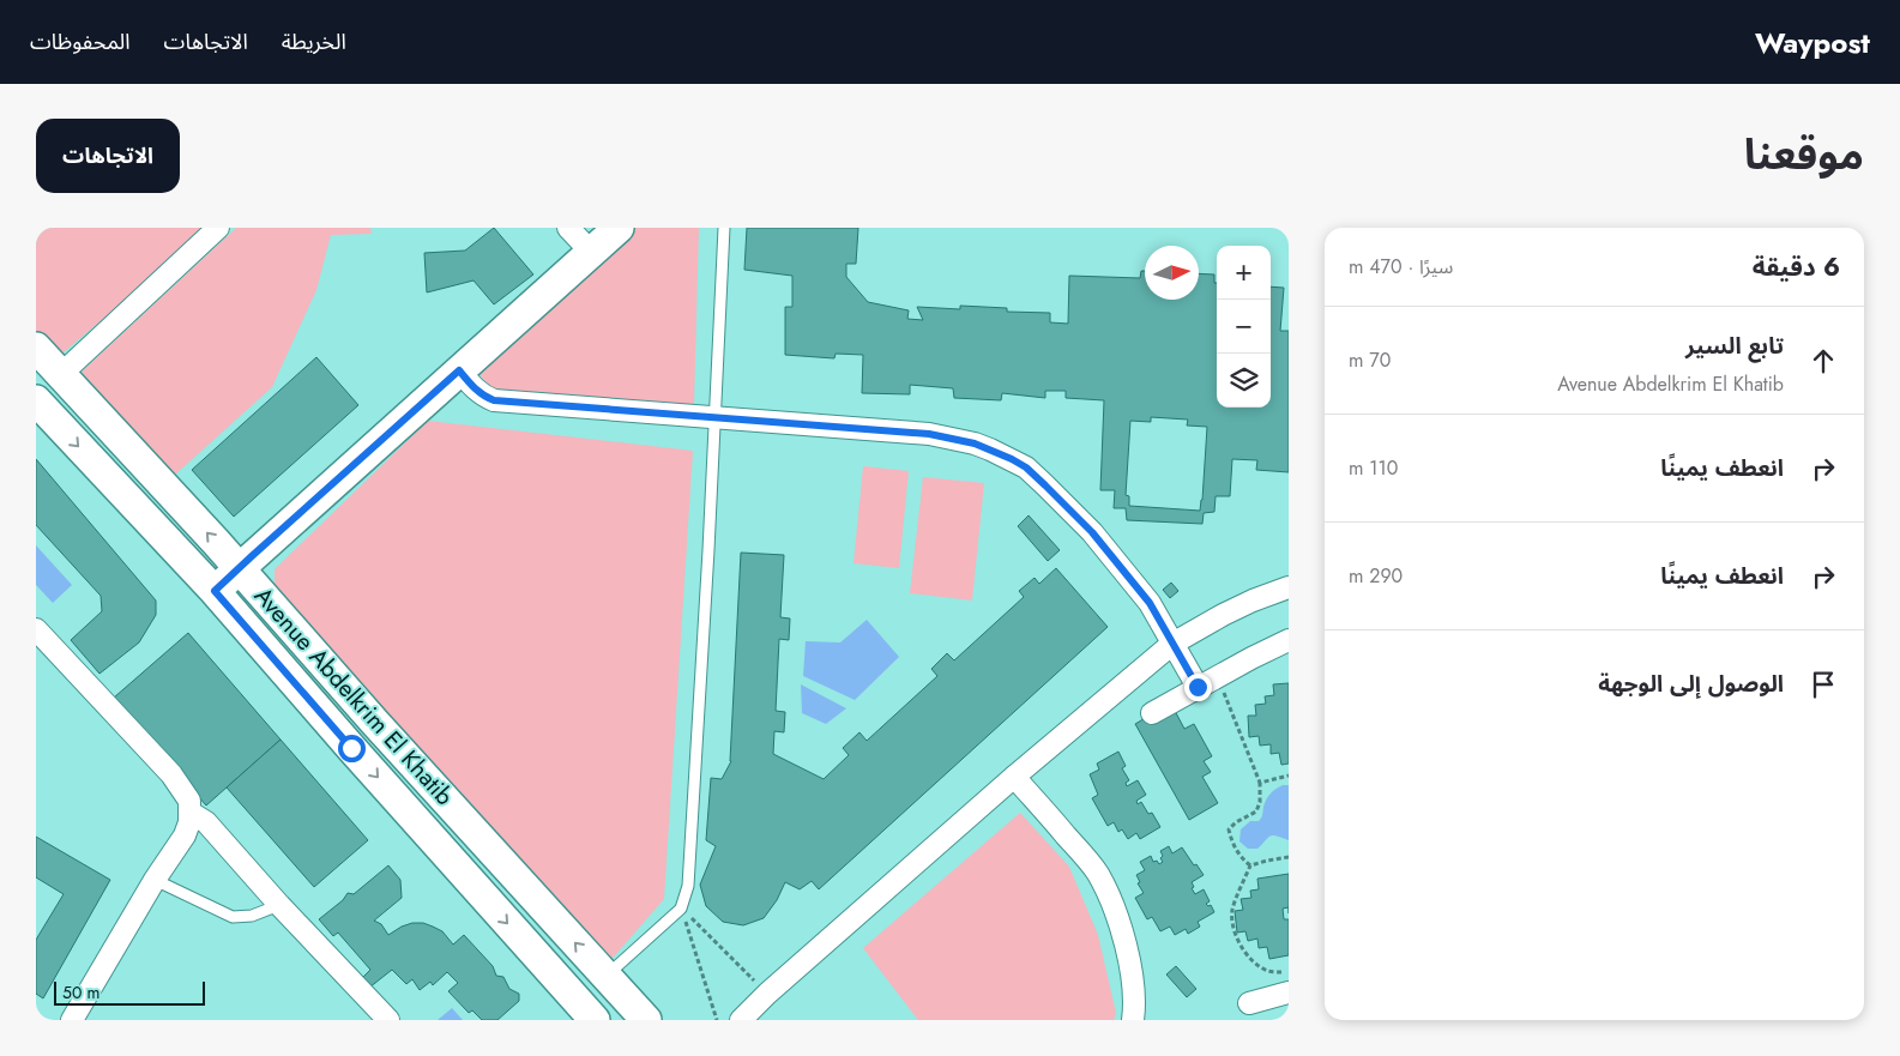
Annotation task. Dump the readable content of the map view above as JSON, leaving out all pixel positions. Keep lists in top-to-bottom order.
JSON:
{
  "streets": {
    "street": ["Avenue Abdelkrim El Khatib"]
  },
  "scale_bar": "50 m",
  "north": "right",
  "page": {
    "header": "Waypost",
    "nav": ["الخريطة", "الاتجاهات", "المحفوظات"],
    "title": "موقعنا",
    "buttons": "الاتجاهات",
    "heading": ["6 دقيقة", "سيرًا · 470 m"],
    "map_buttons": ["+", "−"],
    "list": [
      ["تابع السير", "Avenue Abdelkrim El Khatib", "70 m"],
      ["انعطف يمينًا", "110 m"],
      ["انعطف يمينًا", "290 m"],
      "الوصول إلى الوجهة"
    ],
    "scale": "50 m"
  }
}
